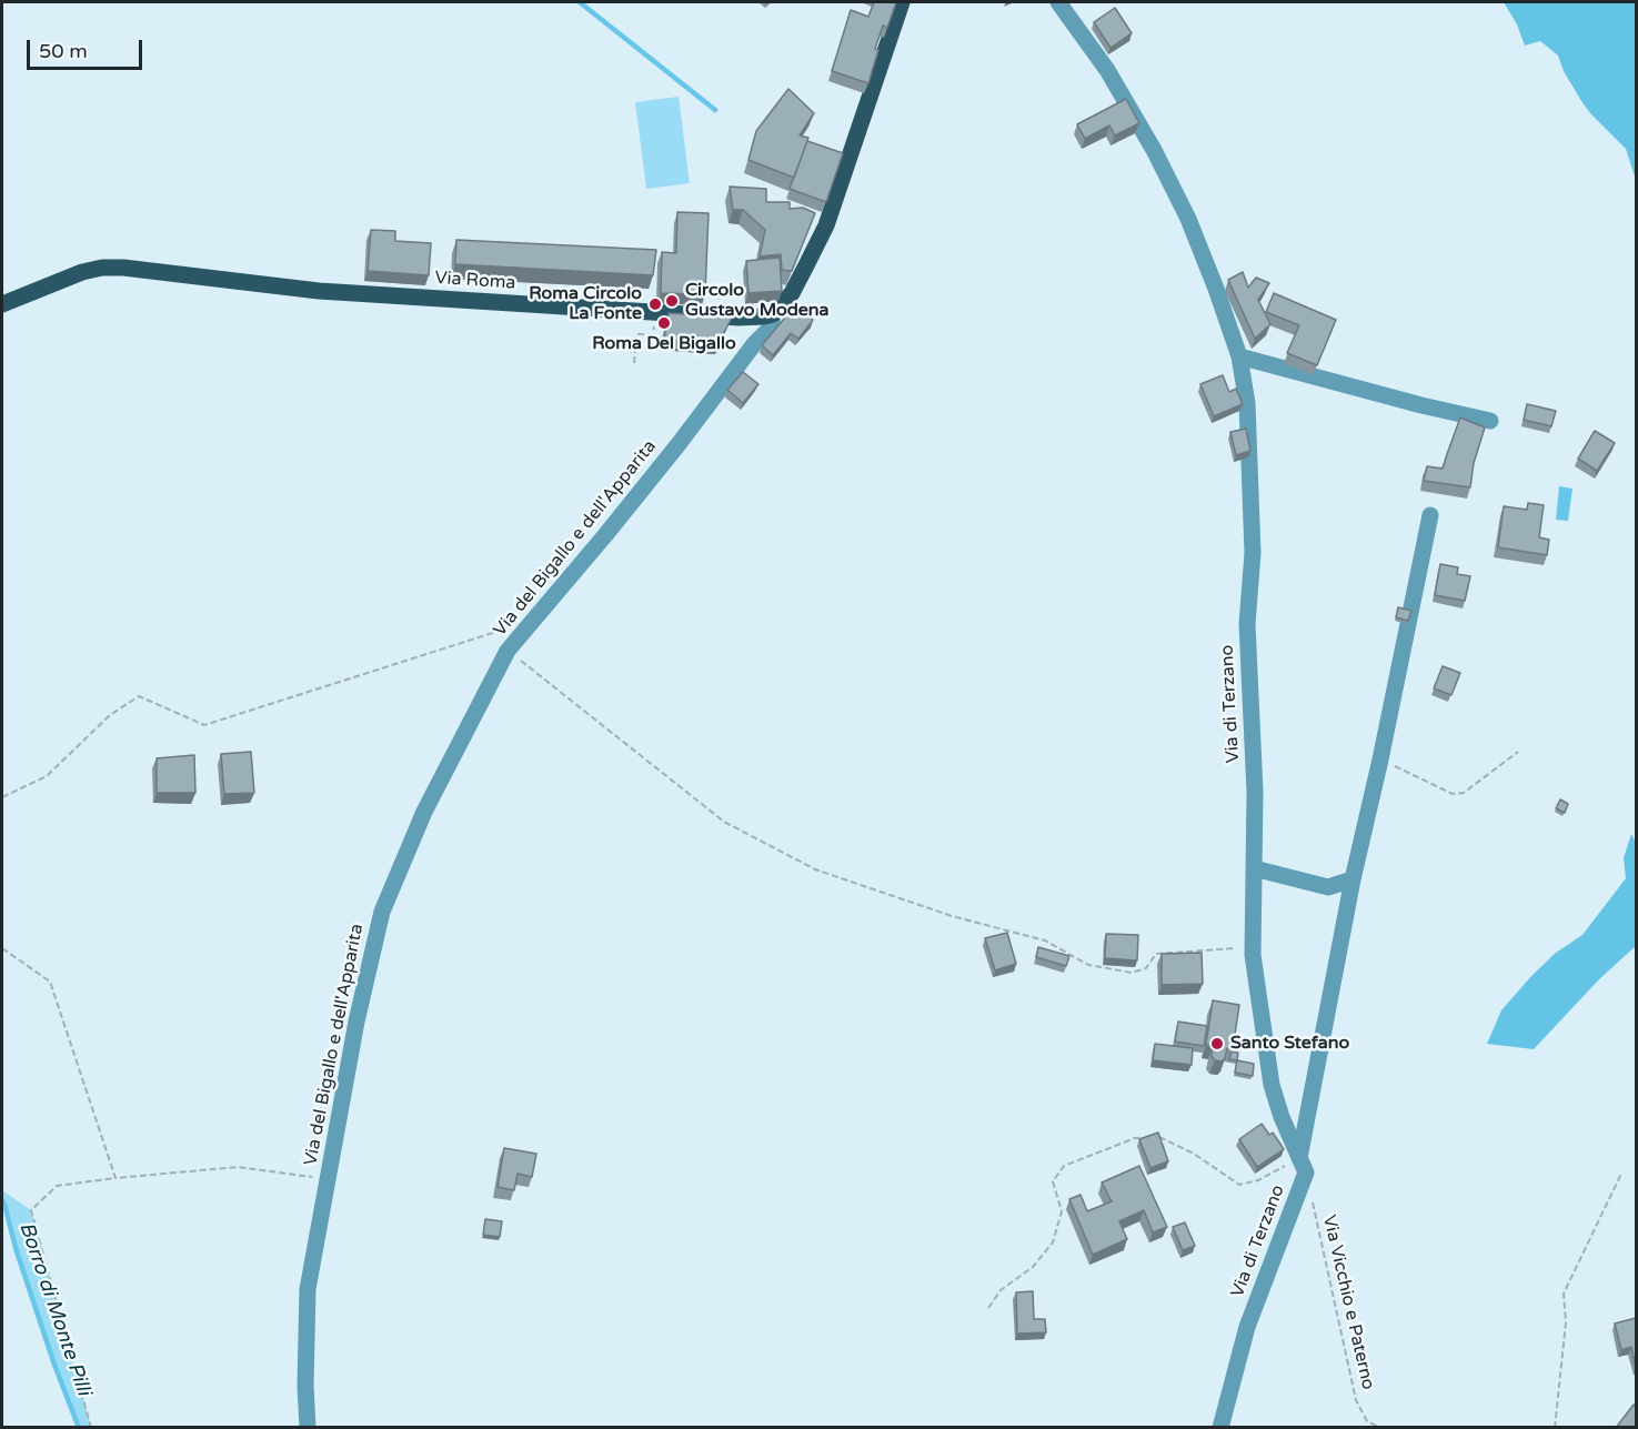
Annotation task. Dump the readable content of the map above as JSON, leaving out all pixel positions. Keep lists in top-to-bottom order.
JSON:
{
  "streets": {
    "main road": ["Via Roma"],
    "street": ["Via del Bigallo e dell'Apparita", "Via di Terzano"],
    "path": ["Via Vicchio e Paterno"]
  },
  "crossings": [
    ["Via Roma", "Via del Bigallo e dell'Apparita"]
  ],
  "water": ["Borro di Monte Pilli"],
  "places": [
    "Circolo Gustavo Modena",
    "Roma Circolo La Fonte",
    "Roma Del Bigallo",
    "Santo Stefano"
  ],
  "scale_bar": "50 m"
}
